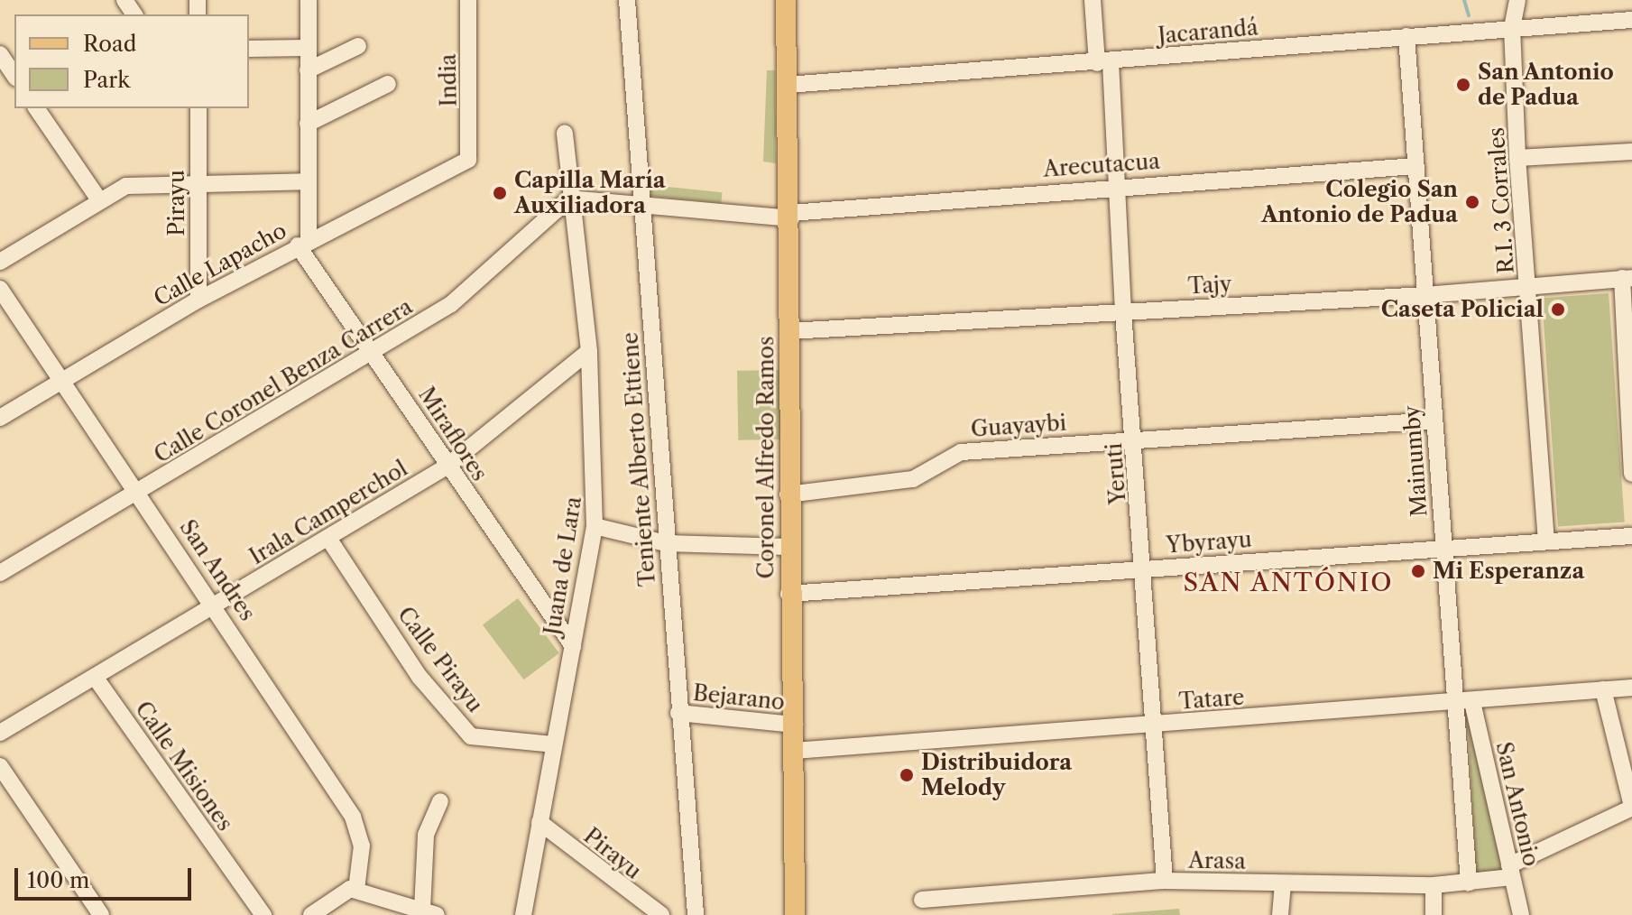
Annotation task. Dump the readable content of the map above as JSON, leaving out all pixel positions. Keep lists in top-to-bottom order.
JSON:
{
  "streets": {
    "main road": ["Coronel Alfredo Ramos"],
    "street": [
      "Jacarandá",
      "India",
      "Arecutacua",
      "R.I. 3 Corrales",
      "Pirayu",
      "Calle Lapacho",
      "Tajy",
      "Calle Coronel Benza Carrera",
      "Guayaybi",
      "Miraflores",
      "Teniente Alberto Ettiene",
      "Mainumby",
      "Yeruti",
      "Irala Camperchol",
      "Ybyrayu",
      "Juana de Lara",
      "San Andres",
      "Calle Pirayu",
      "Bejarano",
      "Tatare",
      "Calle Misiones",
      "San Antonio",
      "Arasa"
    ]
  },
  "crossings": [
    ["Jacarandá", "R.I. 3 Corrales"],
    ["Jacarandá", "Coronel Alfredo Ramos"],
    ["Jacarandá", "Mainumby"],
    ["Jacarandá", "Yeruti"],
    ["India", "Calle Lapacho"],
    ["Arecutacua", "Calle Coronel Benza Carrera"],
    ["Arecutacua", "Coronel Alfredo Ramos"],
    ["Arecutacua", "Teniente Alberto Ettiene"],
    ["Arecutacua", "Mainumby"],
    ["Arecutacua", "Yeruti"],
    ["Arecutacua", "Juana de Lara"],
    ["R.I. 3 Corrales", "Tajy"],
    ["R.I. 3 Corrales", "Ybyrayu"],
    ["Pirayu", "Calle Lapacho"],
    ["Pirayu", "Juana de Lara"],
    ["Calle Lapacho", "Miraflores"],
    ["Calle Lapacho", "San Andres"],
    ["Tajy", "Coronel Alfredo Ramos"],
    ["Tajy", "Mainumby"],
    ["Tajy", "Yeruti"],
    ["Calle Coronel Benza Carrera", "Miraflores"],
    ["Calle Coronel Benza Carrera", "Juana de Lara"],
    ["Calle Coronel Benza Carrera", "San Andres"],
    ["Guayaybi", "Coronel Alfredo Ramos"],
    ["Guayaybi", "Mainumby"],
    ["Guayaybi", "Yeruti"],
    ["Miraflores", "Irala Camperchol"],
    ["Miraflores", "Juana de Lara"],
    ["Coronel Alfredo Ramos", "Ybyrayu"],
    ["Coronel Alfredo Ramos", "Bejarano"],
    ["Coronel Alfredo Ramos", "Tatare"],
    ["Teniente Alberto Ettiene", "Bejarano"],
    ["Mainumby", "Ybyrayu"],
    ["Mainumby", "Tatare"],
    ["Mainumby", "San Antonio"],
    ["Mainumby", "Arasa"],
    ["Yeruti", "Ybyrayu"],
    ["Yeruti", "Tatare"],
    ["Yeruti", "Arasa"],
    ["Irala Camperchol", "Juana de Lara"],
    ["Irala Camperchol", "San Andres"],
    ["Irala Camperchol", "Calle Pirayu"],
    ["Irala Camperchol", "Calle Misiones"],
    ["Juana de Lara", "Calle Pirayu"],
    ["Tatare", "San Antonio"],
    ["San Antonio", "Arasa"]
  ],
  "districts": ["SAN ANTÓNIO"],
  "places": [
    "San Antonio de Padua",
    "Capilla María Auxiliadora",
    "Colegio San Antonio de Padua",
    "Caseta Policial",
    "Mi Esperanza",
    "Distribuidora Melody"
  ],
  "legend": ["Road", "Park"],
  "scale_bar": "100 m"
}
